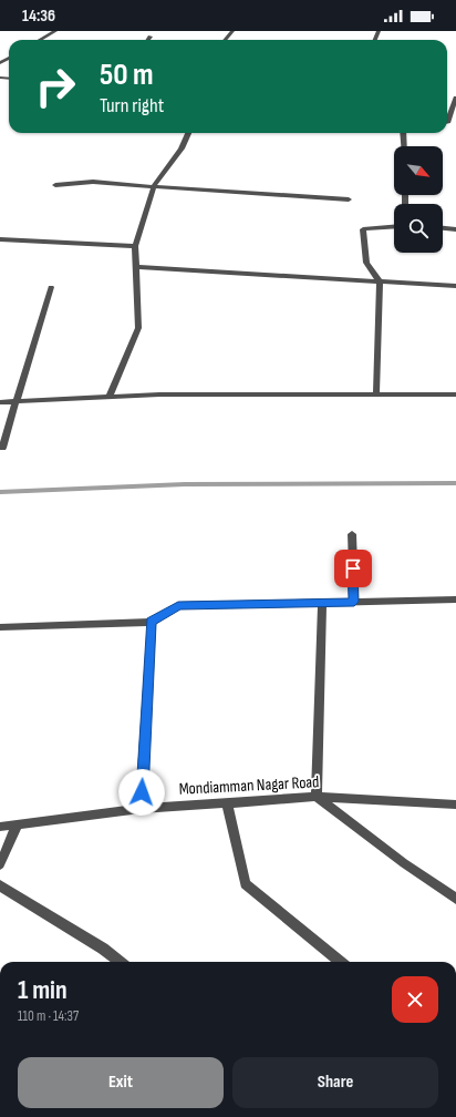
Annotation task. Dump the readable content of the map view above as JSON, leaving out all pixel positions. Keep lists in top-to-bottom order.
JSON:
{
  "streets": {
    "street": ["Mondiamman Nagar Road"]
  },
  "north": "bottom right",
  "page": {
    "status": "14:36",
    "turn": ["50 m", "Turn right"],
    "heading": ["1 min", "110 m · 14:37"],
    "buttons": ["Exit", "Share"]
  }
}
